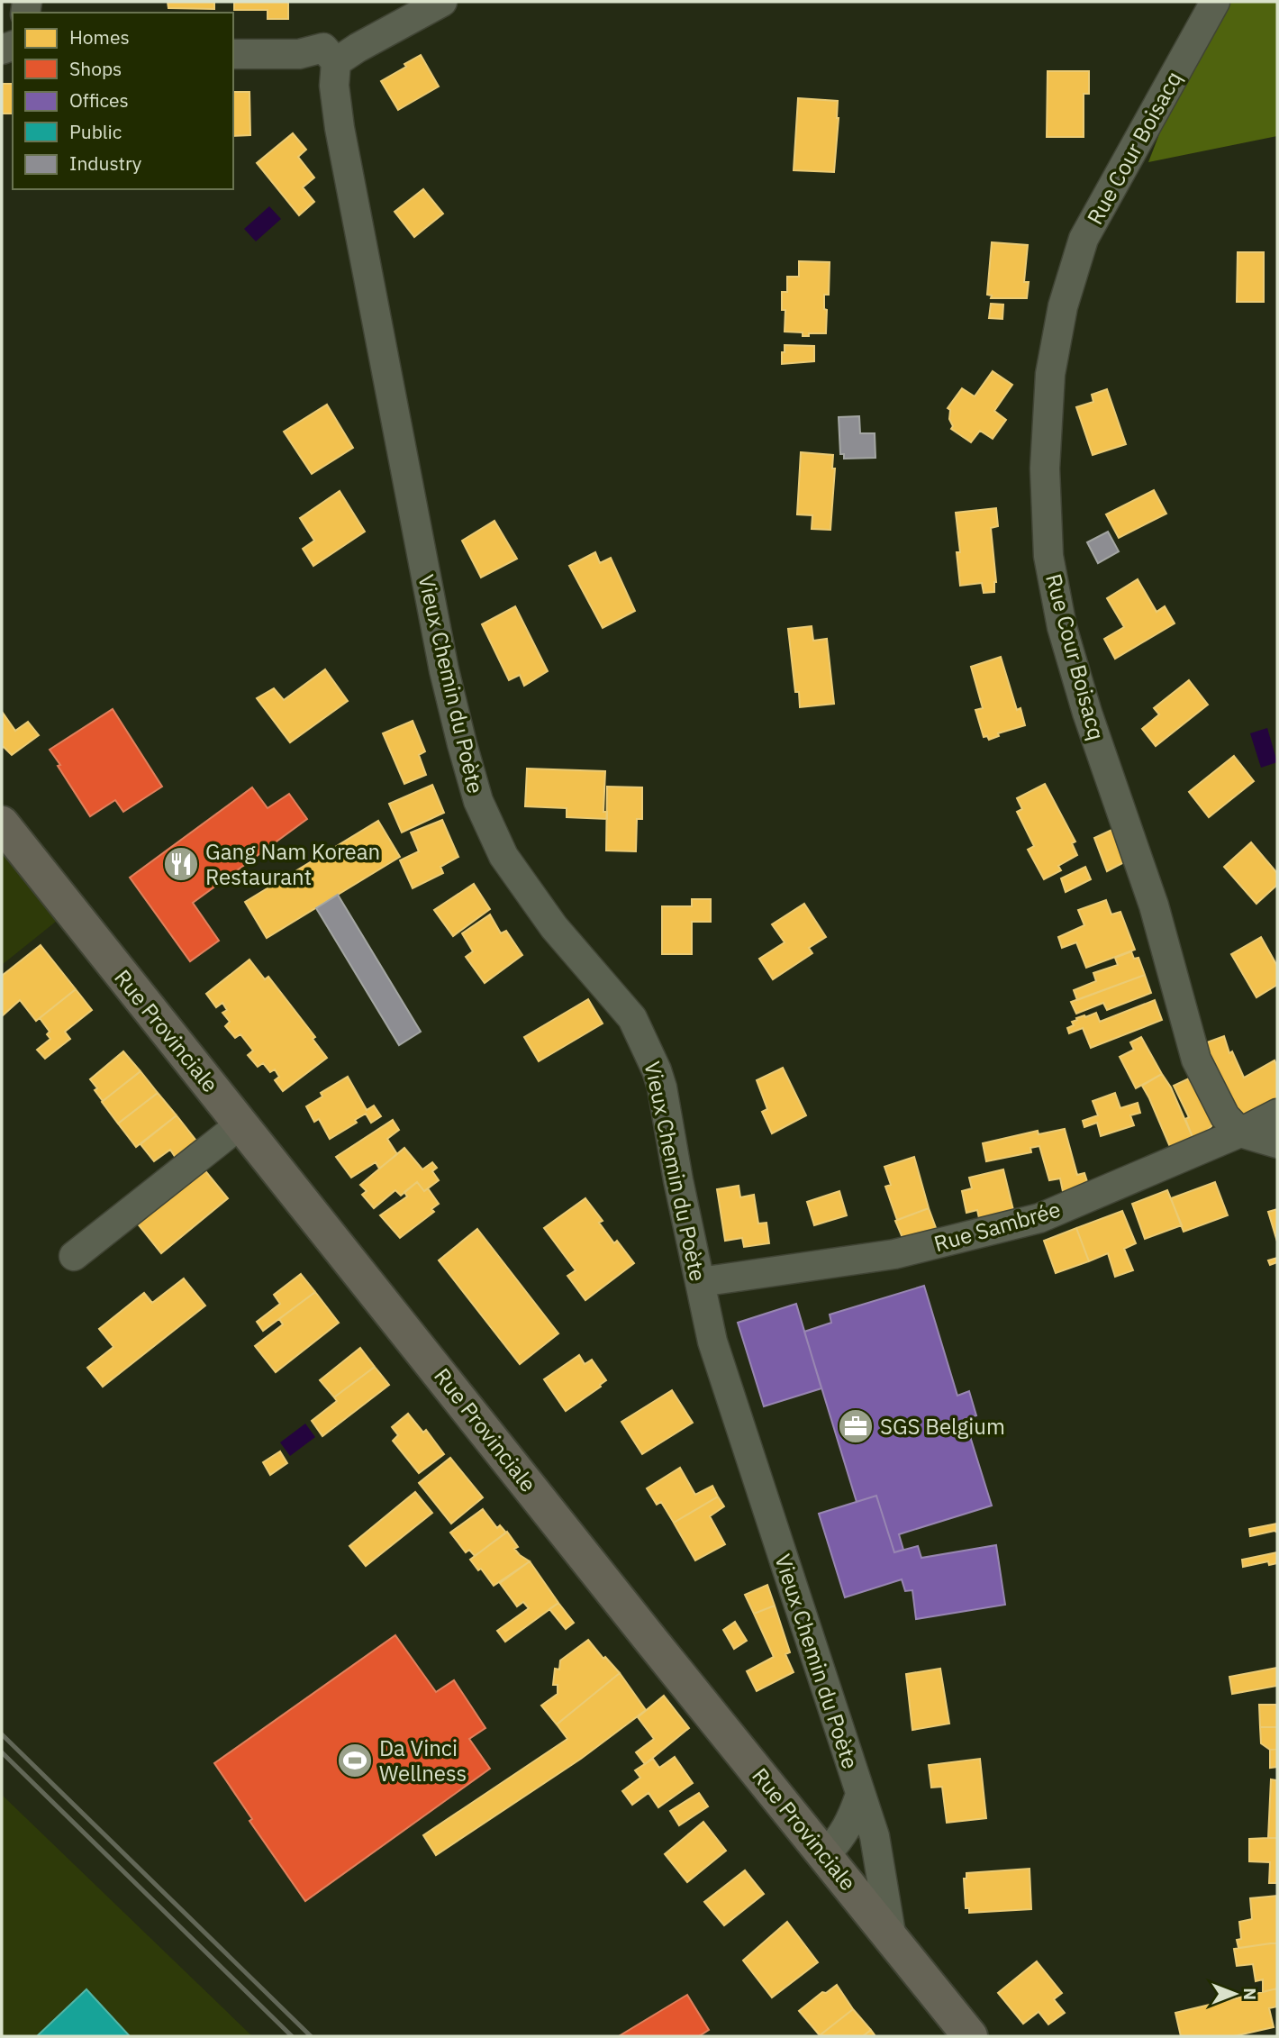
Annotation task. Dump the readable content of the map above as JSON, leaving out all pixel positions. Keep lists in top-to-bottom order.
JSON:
{
  "streets": {
    "main road": ["Rue Provinciale"],
    "street": ["Rue Cour Boisacq", "Vieux Chemin du Poète", "Rue Sambrée"]
  },
  "crossings": [
    ["Rue Cour Boisacq", "Rue Sambrée"],
    ["Vieux Chemin du Poète", "Rue Provinciale"],
    ["Vieux Chemin du Poète", "Rue Sambrée"]
  ],
  "places": {
    "restaurant": ["Gang Nam Korean Restaurant"],
    "office": ["SGS Belgium"],
    "sports": ["Da Vinci Wellness"]
  },
  "legend": [
    "Homes",
    "Shops",
    "Offices",
    "Public",
    "Industry"
  ],
  "north": "right"
}
